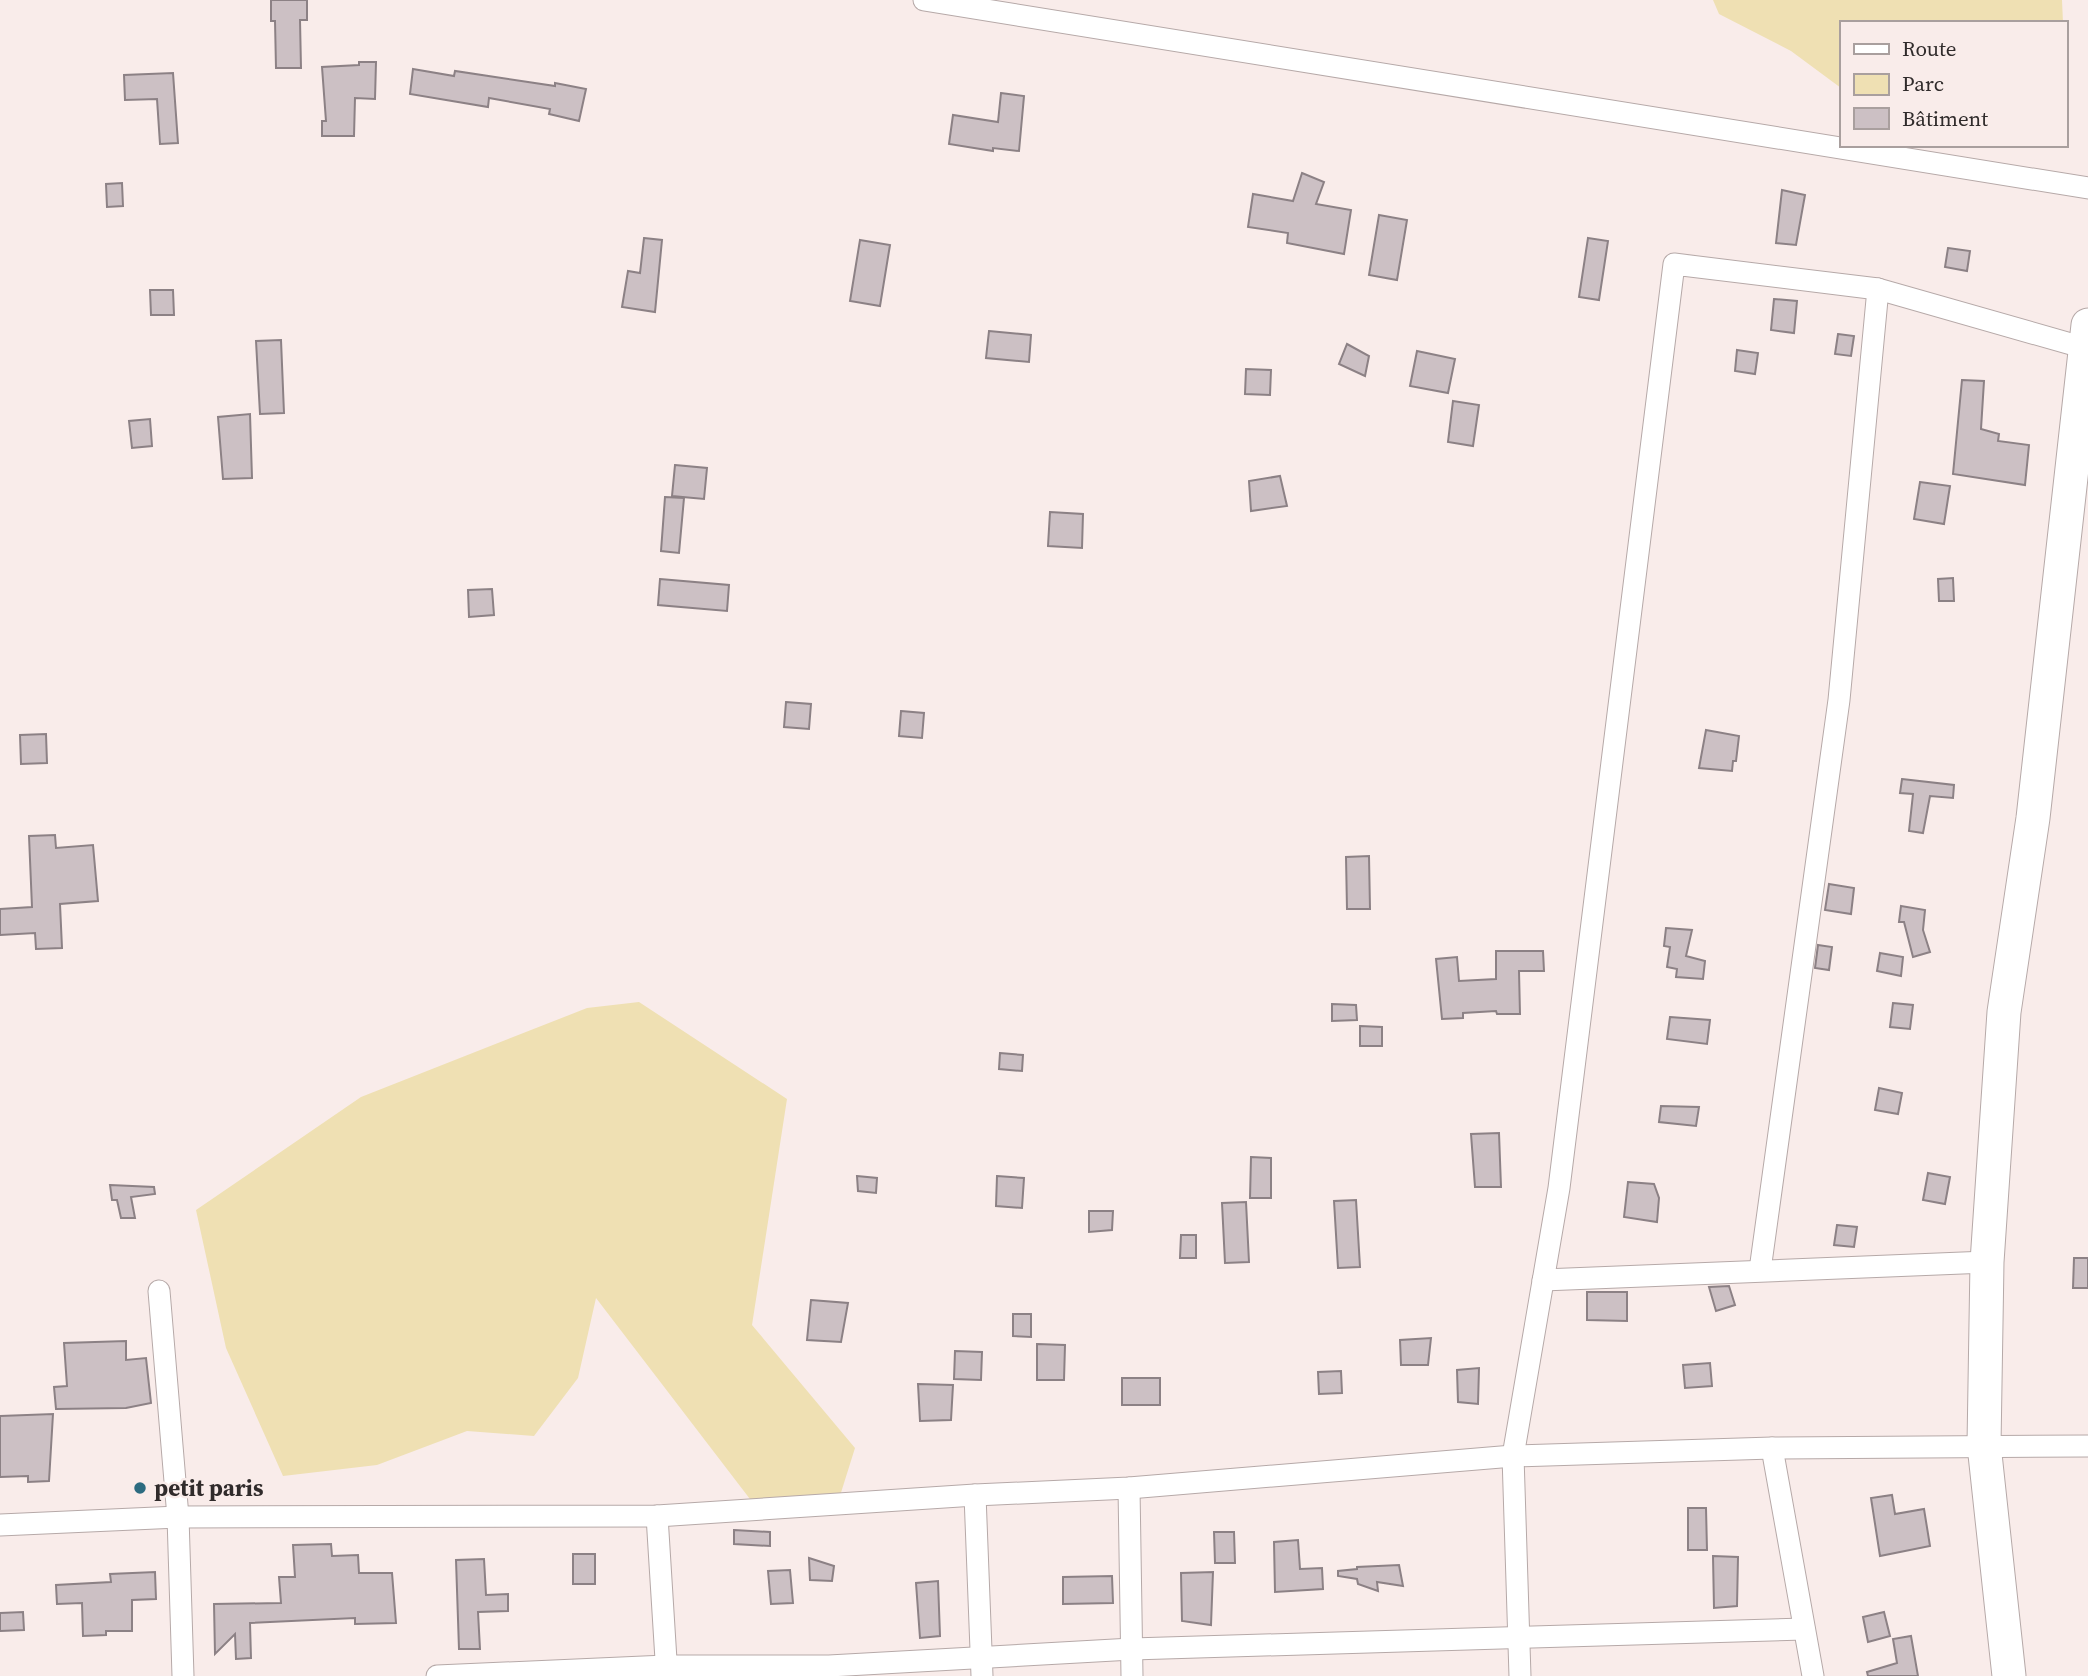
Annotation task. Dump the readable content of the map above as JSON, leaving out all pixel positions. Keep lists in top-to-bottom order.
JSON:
{
  "places": ["petit paris"],
  "legend": ["Route", "Parc", "Bâtiment"]
}
